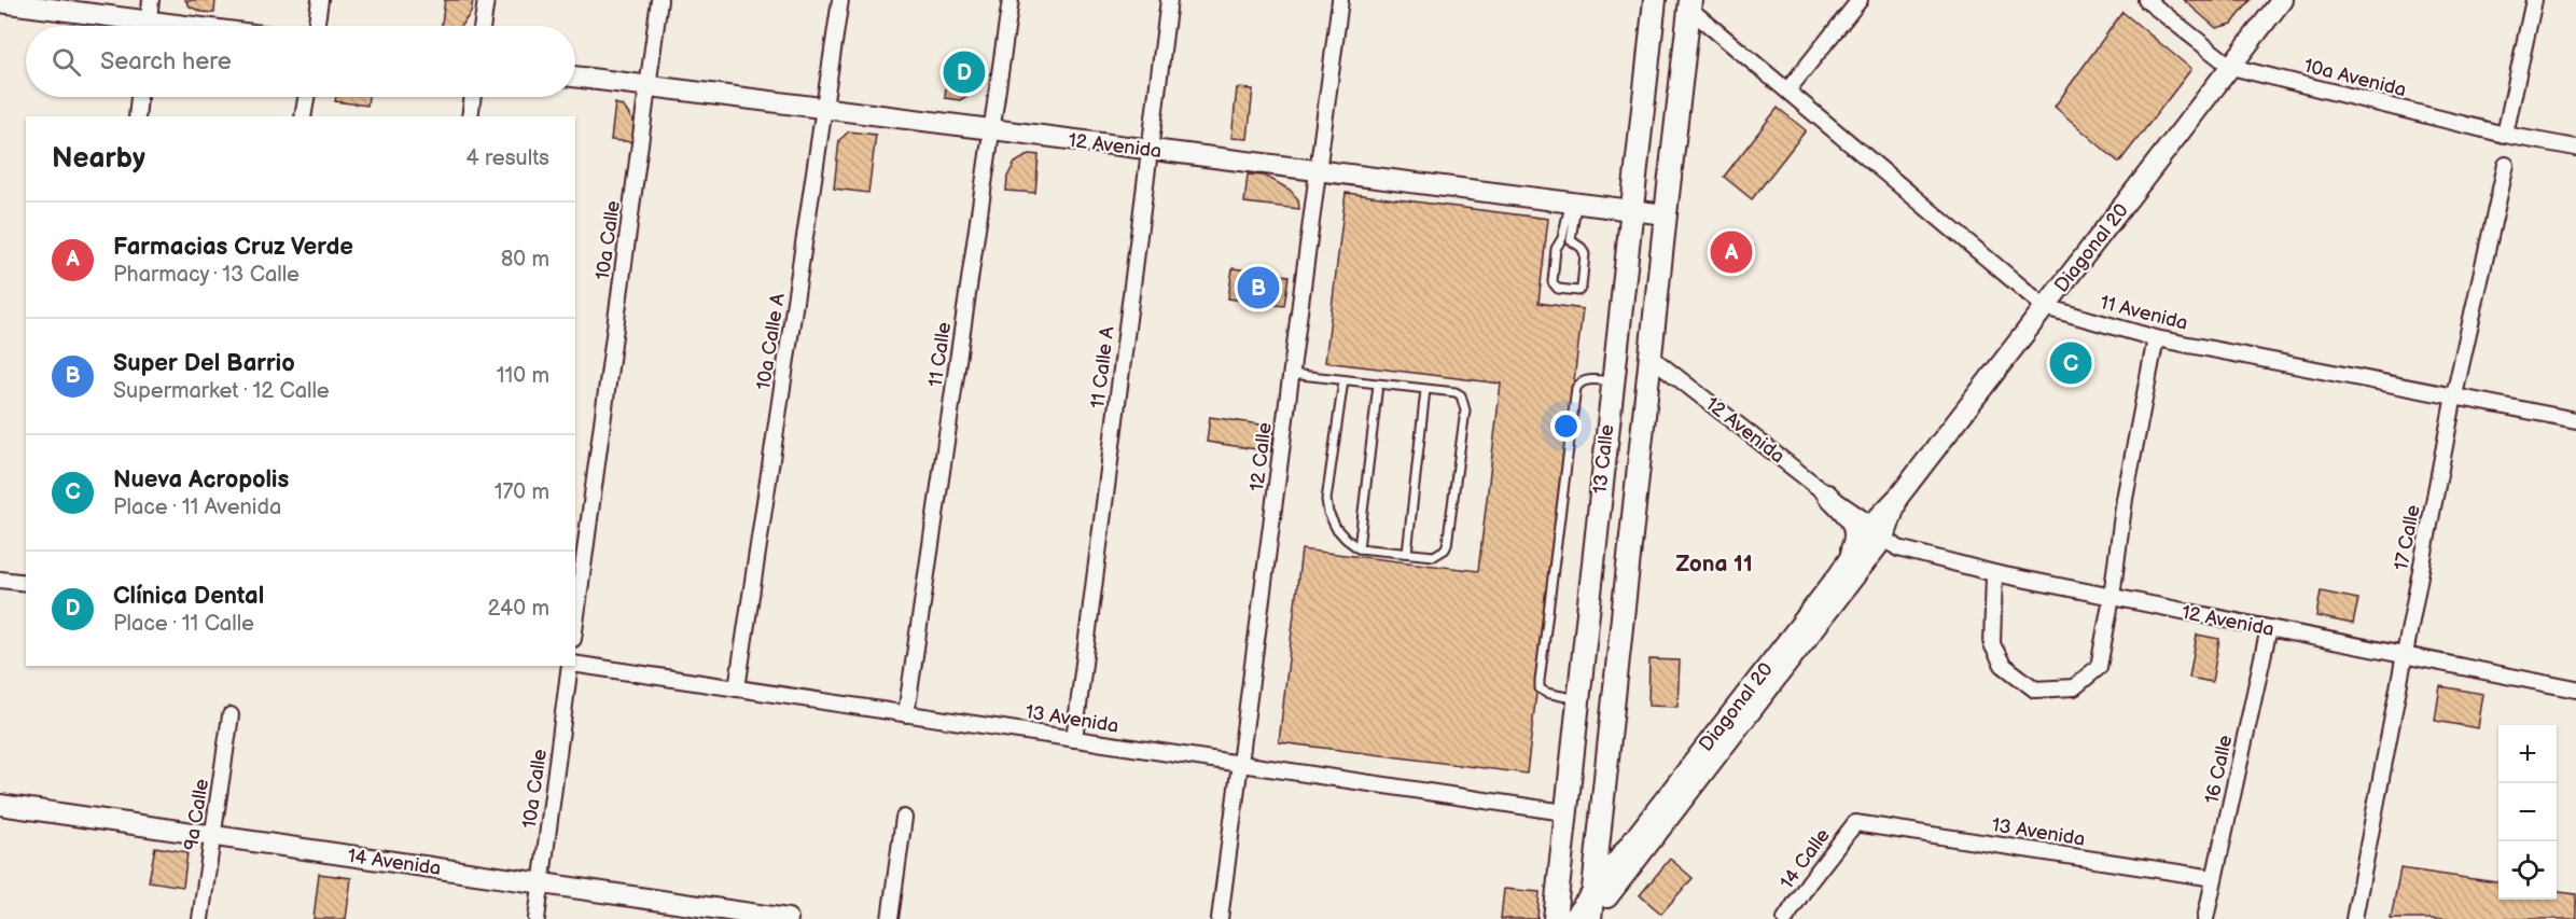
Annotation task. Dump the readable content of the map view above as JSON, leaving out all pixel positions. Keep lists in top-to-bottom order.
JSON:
{
  "streets": {
    "main road": ["13 Calle"],
    "street": [
      "10a Avenida",
      "12 Avenida",
      "10a Calle",
      "Diagonal 20",
      "11 Avenida",
      "10a Calle A",
      "11 Calle",
      "11 Calle A",
      "12 Calle",
      "17 Calle",
      "13 Avenida",
      "16 Calle",
      "9a Calle",
      "14 Calle",
      "14 Avenida"
    ]
  },
  "crossings": [
    ["10a Avenida", "Diagonal 20"],
    ["12 Avenida", "10a Calle"],
    ["12 Avenida", "Diagonal 20"],
    ["12 Avenida", "10a Calle A"],
    ["12 Avenida", "11 Calle"],
    ["12 Avenida", "11 Calle A"],
    ["12 Avenida", "12 Calle"],
    ["12 Avenida", "13 Calle"],
    ["12 Avenida", "17 Calle"],
    ["12 Avenida", "16 Calle"],
    ["10a Calle", "14 Avenida"],
    ["Diagonal 20", "11 Avenida"],
    ["Diagonal 20", "13 Calle"],
    ["11 Avenida", "13 Calle"],
    ["11 Avenida", "17 Calle"],
    ["10a Calle A", "13 Avenida"],
    ["11 Calle", "13 Avenida"],
    ["11 Calle A", "13 Avenida"],
    ["12 Calle", "13 Avenida"],
    ["13 Calle", "13 Avenida"],
    ["13 Avenida", "16 Calle"],
    ["13 Avenida", "14 Calle"],
    ["9a Calle", "14 Avenida"]
  ],
  "districts": ["Zona 11"],
  "page": {
    "search": "Search here",
    "pins": [
      "D",
      "A",
      "B",
      "C"
    ],
    "heading": ["Nearby", "4 results"],
    "list": [
      {
        "mark": "A",
        "name": "Farmacias Cruz Verde",
        "note": "Pharmacy · 13 Calle",
        "value": "80 m"
      },
      {
        "mark": "B",
        "name": "Super Del Barrio",
        "note": "Supermarket · 12 Calle",
        "value": "110 m"
      },
      {
        "mark": "C",
        "name": "Nueva Acropolis",
        "note": "Place · 11 Avenida",
        "value": "170 m"
      },
      {
        "mark": "D",
        "name": "Clínica Dental",
        "note": "Place · 11 Calle",
        "value": "240 m"
      }
    ],
    "map_buttons": ["+", "−"]
  }
}
